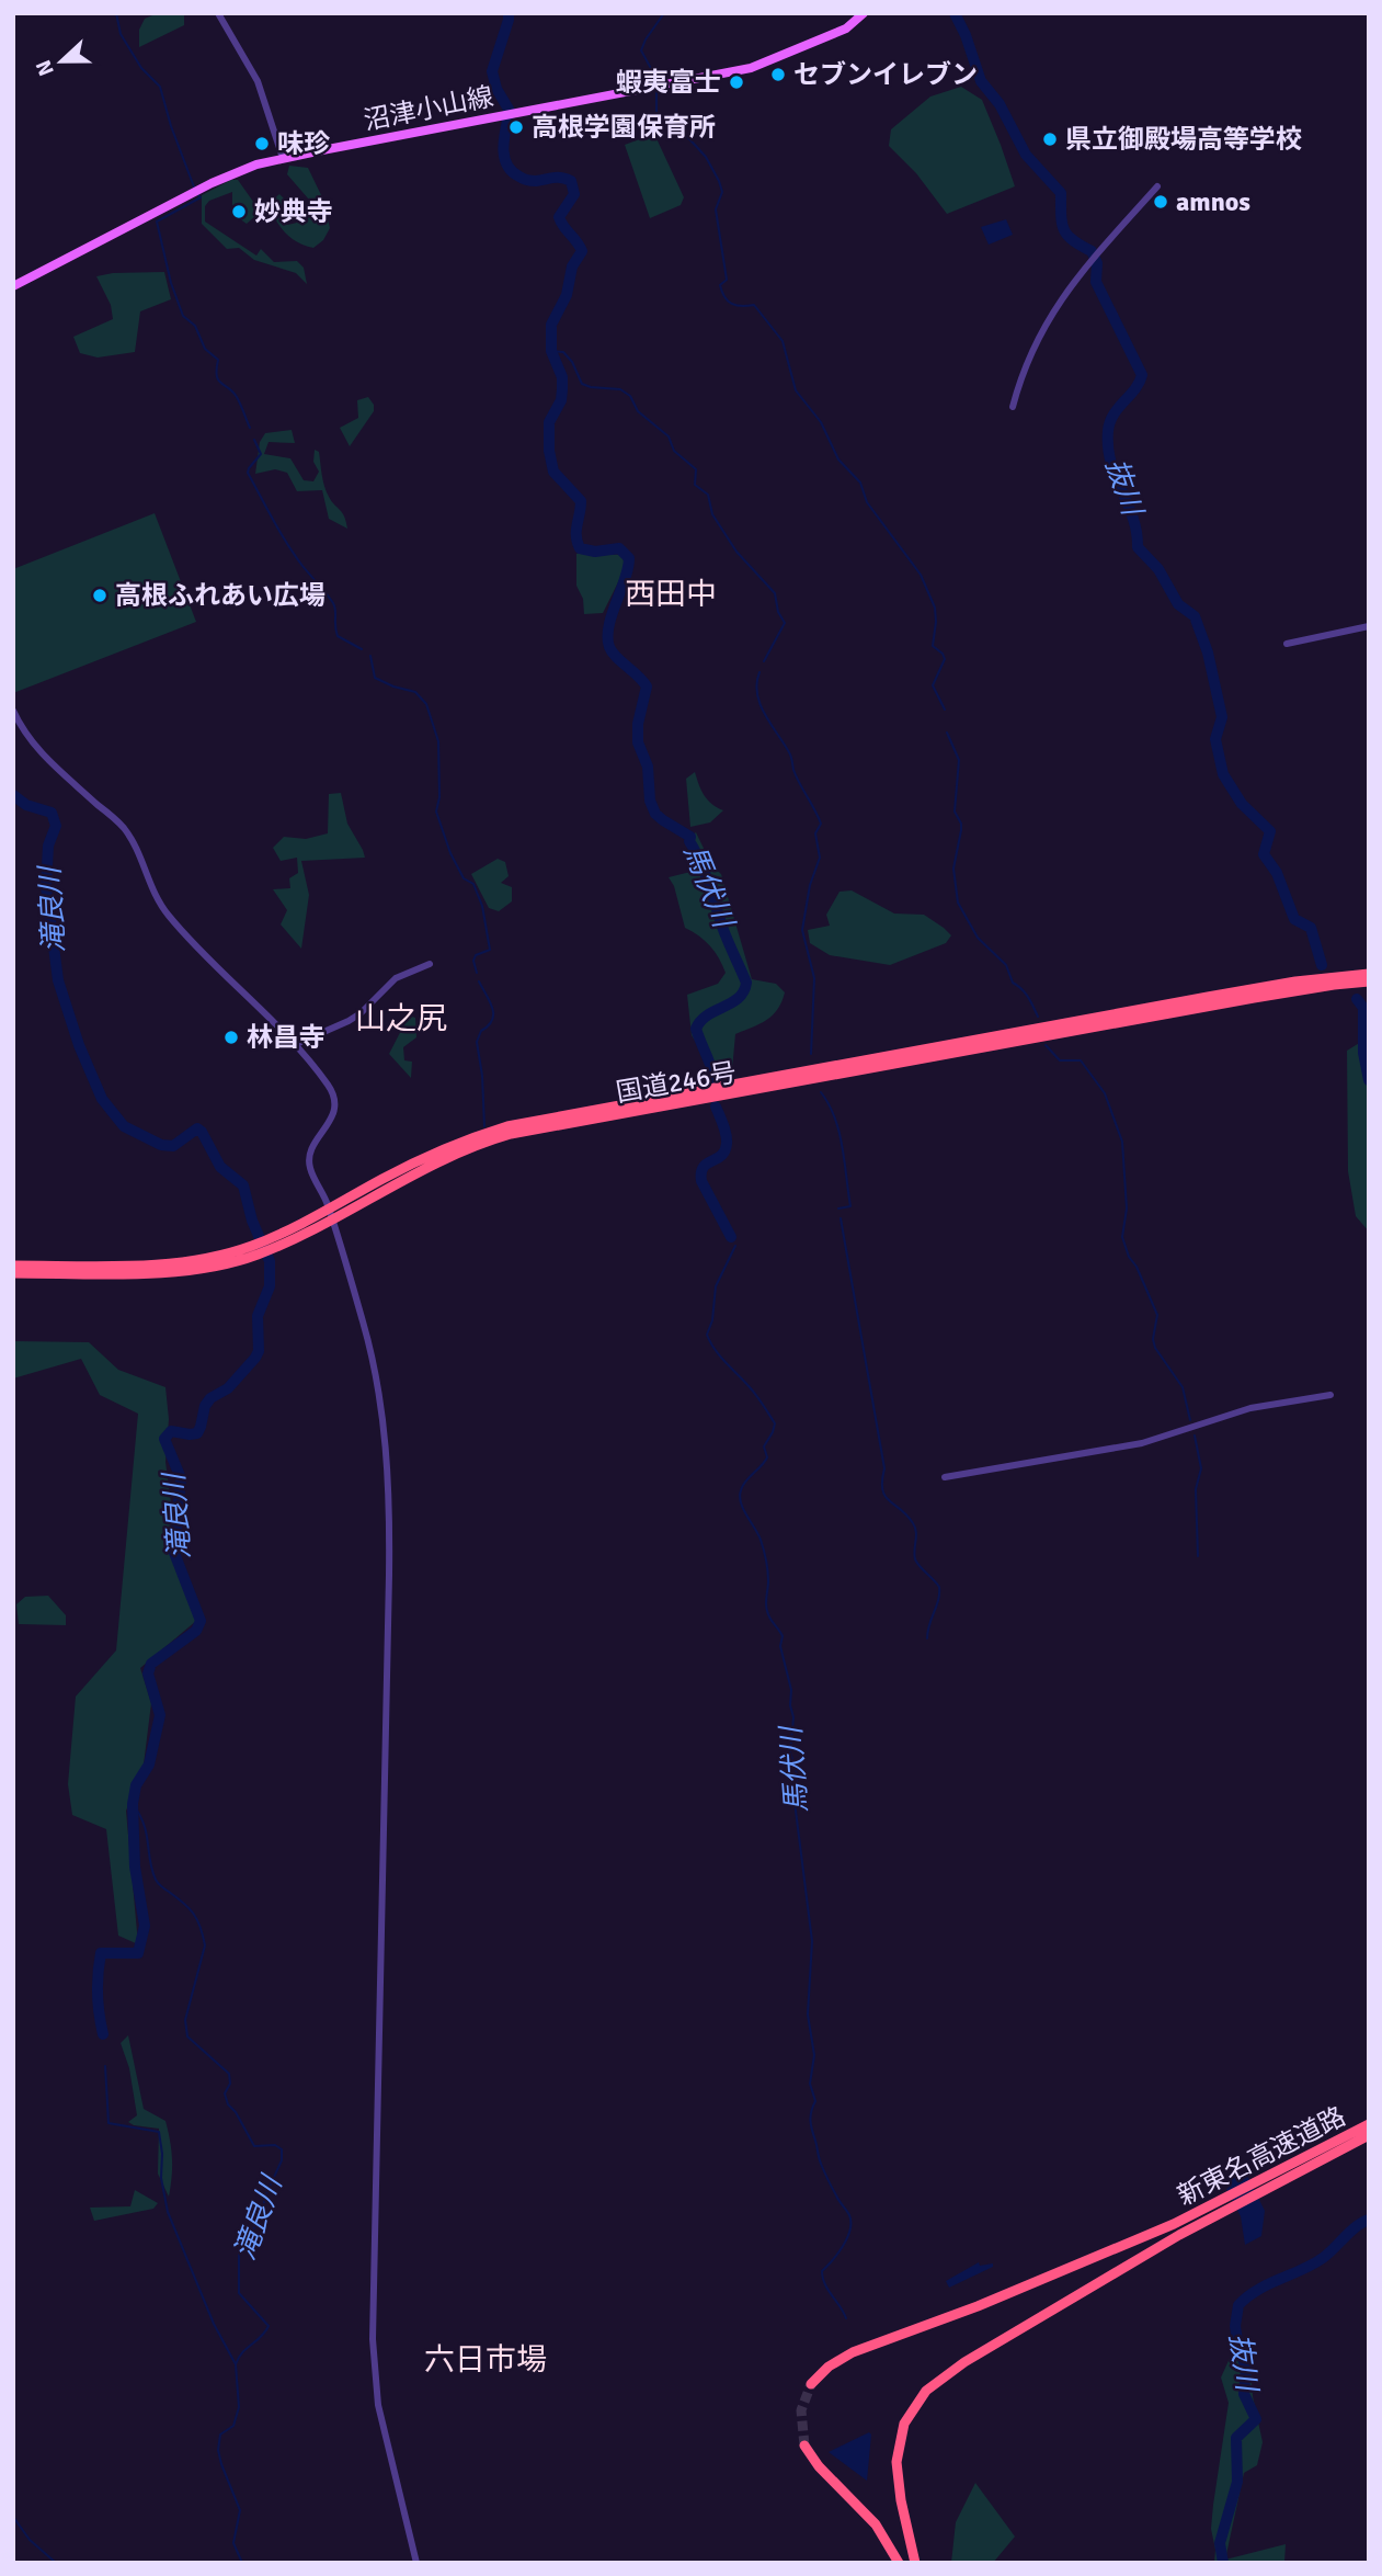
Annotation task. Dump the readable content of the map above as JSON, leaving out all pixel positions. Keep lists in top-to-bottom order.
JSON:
{
  "streets": {
    "highway": ["国道246号", "新東名高速道路"],
    "main road": ["沼津小山線"]
  },
  "districts": ["西田中", "山之尻", "六日市場"],
  "water": ["抜川", "馬伏川", "滝良川"],
  "places": [
    "セブンイレブン",
    "蝦夷富士",
    "高根学園保育所",
    "県立御殿場高等学校",
    "味珍",
    "amnos",
    "妙典寺",
    "高根ふれあい広場",
    "林昌寺"
  ],
  "north": "left"
}
